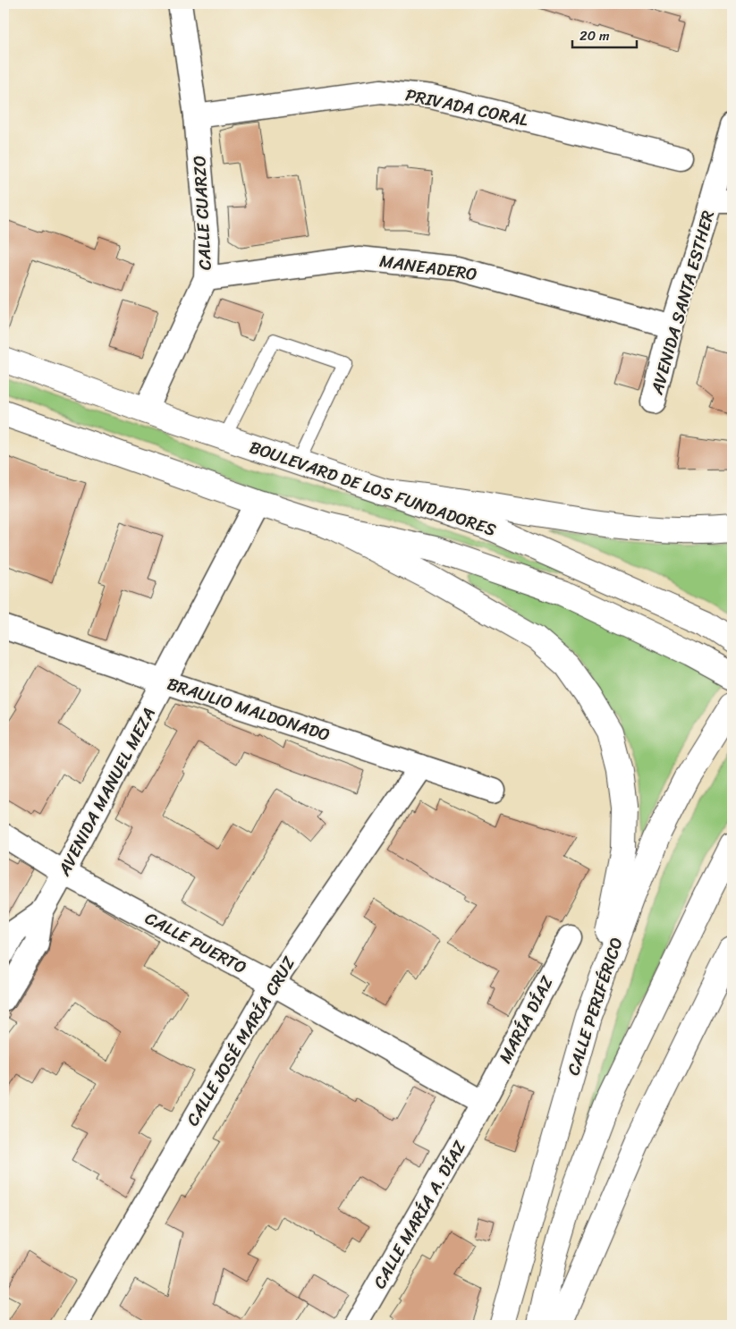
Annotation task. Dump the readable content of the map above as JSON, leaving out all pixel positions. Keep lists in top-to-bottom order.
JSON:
{
  "streets": {
    "main road": ["BOULEVARD DE LOS FUNDADORES", "CALLE PERIFÉRICO"],
    "street": [
      "PRIVADA CORAL",
      "CALLE CUARZO",
      "MANEADERO",
      "AVENIDA SANTA ESTHER",
      "BRAULIO MALDONADO",
      "AVENIDA MANUEL MEZA",
      "CALLE PUERTO",
      "MARÍA DÍAZ",
      "CALLE JOSÉ MARÍA CRUZ",
      "CALLE MARÍA A. DÍAZ"
    ]
  },
  "crossings": [
    ["PRIVADA CORAL", "CALLE CUARZO"],
    ["CALLE CUARZO", "MANEADERO"],
    ["CALLE CUARZO", "BOULEVARD DE LOS FUNDADORES"],
    ["MANEADERO", "AVENIDA SANTA ESTHER"],
    ["BRAULIO MALDONADO", "AVENIDA MANUEL MEZA"],
    ["BRAULIO MALDONADO", "CALLE JOSÉ MARÍA CRUZ"],
    ["AVENIDA MANUEL MEZA", "CALLE PUERTO"],
    ["CALLE PUERTO", "MARÍA DÍAZ"],
    ["CALLE PUERTO", "CALLE JOSÉ MARÍA CRUZ"],
    ["CALLE PUERTO", "CALLE MARÍA A. DÍAZ"],
    ["MARÍA DÍAZ", "CALLE MARÍA A. DÍAZ"]
  ],
  "scale_bar": "20 m"
}
